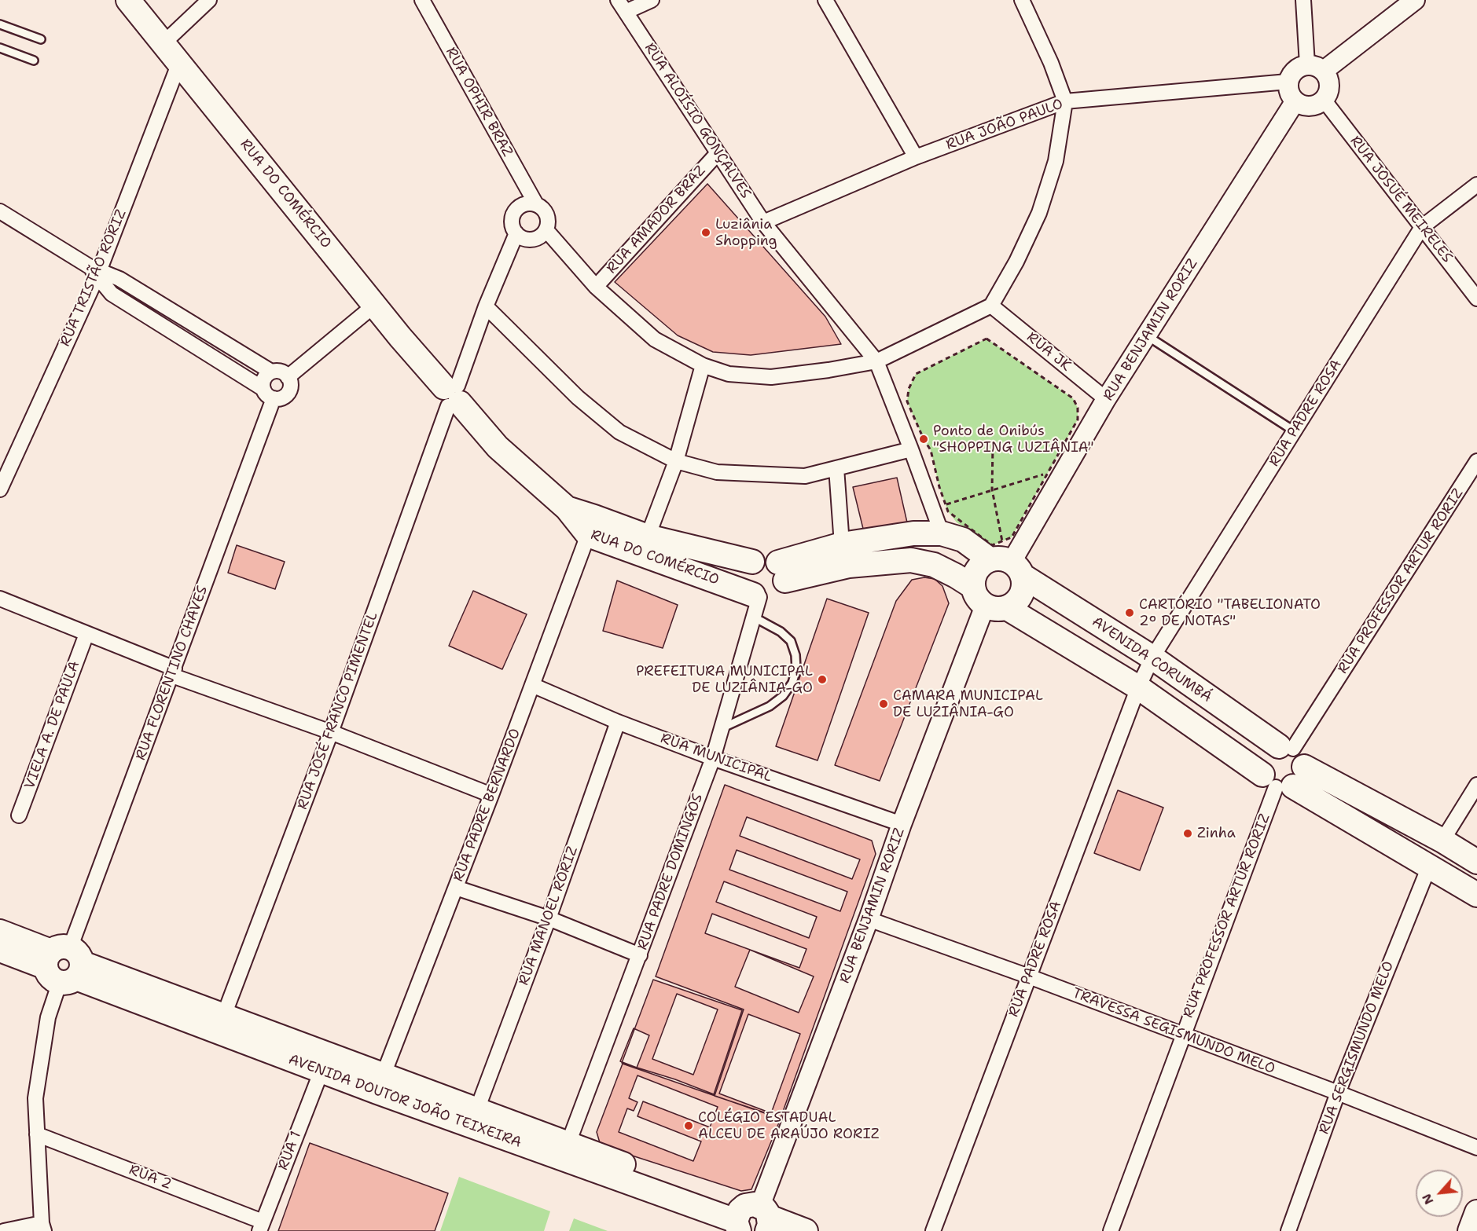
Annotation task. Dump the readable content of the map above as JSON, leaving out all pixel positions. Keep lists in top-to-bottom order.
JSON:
{
  "streets": {
    "main road": ["RUA DO COMÉRCIO", "AVENIDA CORUMBÁ", "AVENIDA DOUTOR JOÃO TEIXEIRA"],
    "street": [
      "RUA OPHIR BRAZ",
      "RUA ALOÍSIO GONÇALVES",
      "RUA JOÃO PAULO",
      "RUA JOSUÉ MEIRELES",
      "RUA AMADOR BRAZ",
      "RUA TRISTÃO RORIZ",
      "RUA BENJAMIN RORIZ",
      "RUA JK",
      "RUA PADRE ROSA",
      "RUA PROFESSOR ARTUR RORIZ",
      "RUA FLORENTINO CHAVES",
      "RUA JOSÉ FRANCO PIMENTEL",
      "VIELA A. DE PAULA",
      "RUA MUNICIPAL",
      "RUA PADRE BERNARDO",
      "RUA PADRE DOMINGOS",
      "RUA MANOEL RORIZ",
      "TRAVESSA SEGISMUNDO MELO",
      "RUA SERGISMUNDO MELO",
      "RUA 1",
      "RUA 2"
    ]
  },
  "crossings": [
    ["RUA OPHIR BRAZ", "RUA JOSÉ FRANCO PIMENTEL"],
    ["RUA ALOÍSIO GONÇALVES", "RUA JOÃO PAULO"],
    ["RUA ALOÍSIO GONÇALVES", "RUA AMADOR BRAZ"],
    ["RUA ALOÍSIO GONÇALVES", "AVENIDA CORUMBÁ"],
    ["RUA JOÃO PAULO", "RUA JOSUÉ MEIRELES"],
    ["RUA JOÃO PAULO", "RUA BENJAMIN RORIZ"],
    ["RUA DO COMÉRCIO", "RUA TRISTÃO RORIZ"],
    ["RUA DO COMÉRCIO", "AVENIDA CORUMBÁ"],
    ["RUA DO COMÉRCIO", "RUA JOSÉ FRANCO PIMENTEL"],
    ["RUA DO COMÉRCIO", "RUA PADRE BERNARDO"],
    ["RUA DO COMÉRCIO", "RUA PADRE DOMINGOS"],
    ["RUA JOSUÉ MEIRELES", "RUA BENJAMIN RORIZ"],
    ["RUA JOSUÉ MEIRELES", "RUA PADRE ROSA"],
    ["RUA BENJAMIN RORIZ", "RUA JK"],
    ["RUA BENJAMIN RORIZ", "AVENIDA CORUMBÁ"],
    ["RUA BENJAMIN RORIZ", "RUA MUNICIPAL"],
    ["RUA BENJAMIN RORIZ", "TRAVESSA SEGISMUNDO MELO"],
    ["RUA BENJAMIN RORIZ", "AVENIDA DOUTOR JOÃO TEIXEIRA"],
    ["RUA PADRE ROSA", "AVENIDA CORUMBÁ"],
    ["RUA PADRE ROSA", "TRAVESSA SEGISMUNDO MELO"],
    ["RUA PROFESSOR ARTUR RORIZ", "AVENIDA CORUMBÁ"],
    ["RUA PROFESSOR ARTUR RORIZ", "TRAVESSA SEGISMUNDO MELO"],
    ["AVENIDA CORUMBÁ", "RUA PADRE DOMINGOS"],
    ["AVENIDA CORUMBÁ", "RUA SERGISMUNDO MELO"],
    ["RUA FLORENTINO CHAVES", "AVENIDA DOUTOR JOÃO TEIXEIRA"],
    ["RUA FLORENTINO CHAVES", "RUA 2"],
    ["RUA JOSÉ FRANCO PIMENTEL", "AVENIDA DOUTOR JOÃO TEIXEIRA"],
    ["RUA MUNICIPAL", "RUA PADRE BERNARDO"],
    ["RUA MUNICIPAL", "RUA PADRE DOMINGOS"],
    ["RUA MUNICIPAL", "RUA MANOEL RORIZ"],
    ["RUA PADRE BERNARDO", "AVENIDA DOUTOR JOÃO TEIXEIRA"],
    ["RUA PADRE DOMINGOS", "AVENIDA DOUTOR JOÃO TEIXEIRA"],
    ["RUA MANOEL RORIZ", "AVENIDA DOUTOR JOÃO TEIXEIRA"],
    ["TRAVESSA SEGISMUNDO MELO", "RUA SERGISMUNDO MELO"],
    ["AVENIDA DOUTOR JOÃO TEIXEIRA", "RUA 1"],
    ["RUA 1", "RUA 2"]
  ],
  "places": [
    "Luziânia Shopping",
    "Ponto de Onibús \"SHOPPING LUZIÂNIA\"",
    "CARTÓRIO \"TABELIONATO 2º DE NOTAS\"",
    "PREFEITURA MUNICIPAL DE LUZIÂNIA-GO",
    "CAMARA MUNICIPAL DE LUZIÂNIA-GO",
    "Zinha",
    "COLÉGIO ESTADUAL ALCEU DE ARAÚJO RORIZ"
  ],
  "north": "bottom left"
}
